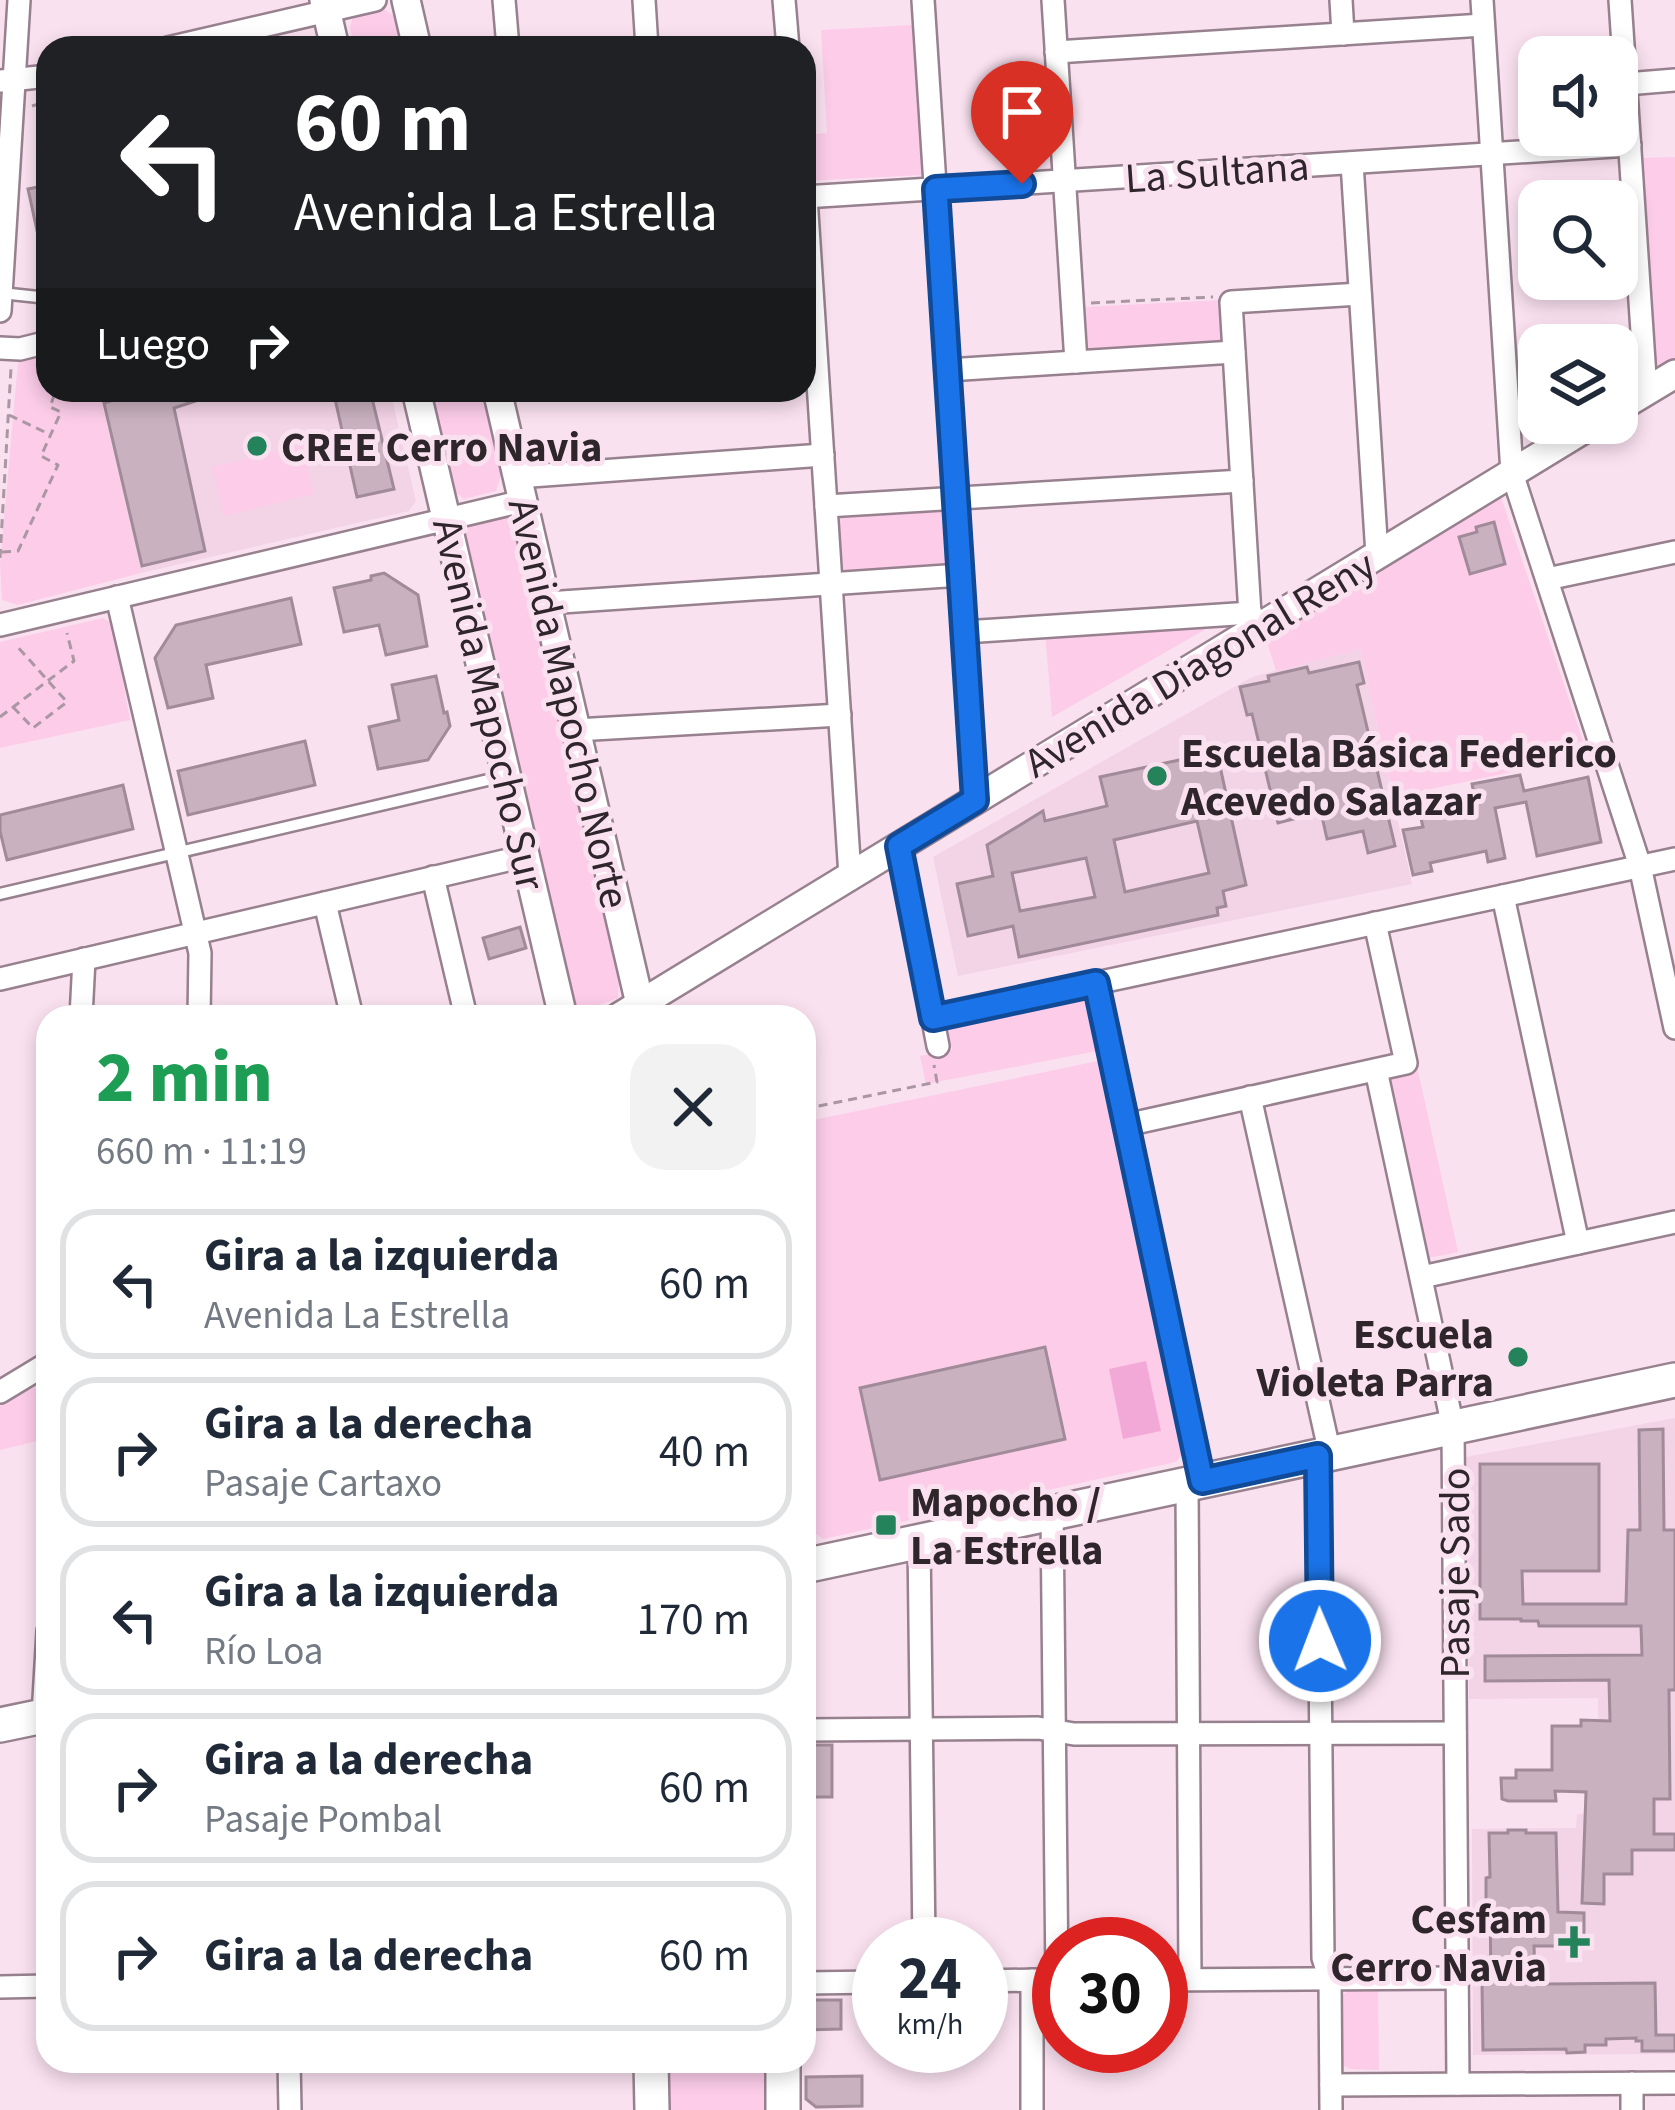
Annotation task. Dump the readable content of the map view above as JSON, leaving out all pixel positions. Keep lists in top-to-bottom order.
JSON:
{
  "streets": {
    "street": [
      "La Sultana",
      "Avenida Diagonal Reny",
      "Avenida Mapocho Norte",
      "Avenida Mapocho Sur",
      "Pasaje Sado"
    ]
  },
  "places": {
    "other": ["CREE Cerro Navia", "Escuela Básica Federico Acevedo Salazar", "Escuela Violeta Parra"],
    "transit": ["Mapocho / La Estrella"],
    "health": ["Cesfam Cerro Navia"]
  },
  "page": {
    "turn": ["60 m", "Avenida La Estrella"],
    "then": "Luego",
    "heading": ["2 min", "660 m · 11:19"],
    "list": [
      {
        "name": "Gira a la izquierda",
        "note": "Avenida La Estrella",
        "value": "60 m"
      },
      {
        "name": "Gira a la derecha",
        "note": "Pasaje Cartaxo",
        "value": "40 m"
      },
      {
        "name": "Gira a la izquierda",
        "note": "Río Loa",
        "value": "170 m"
      },
      {
        "name": "Gira a la derecha",
        "note": "Pasaje Pombal",
        "value": "60 m"
      },
      {
        "name": "Gira a la derecha",
        "value": "60 m"
      }
    ],
    "speed": "24 km/h",
    "limit": "30"
  }
}
